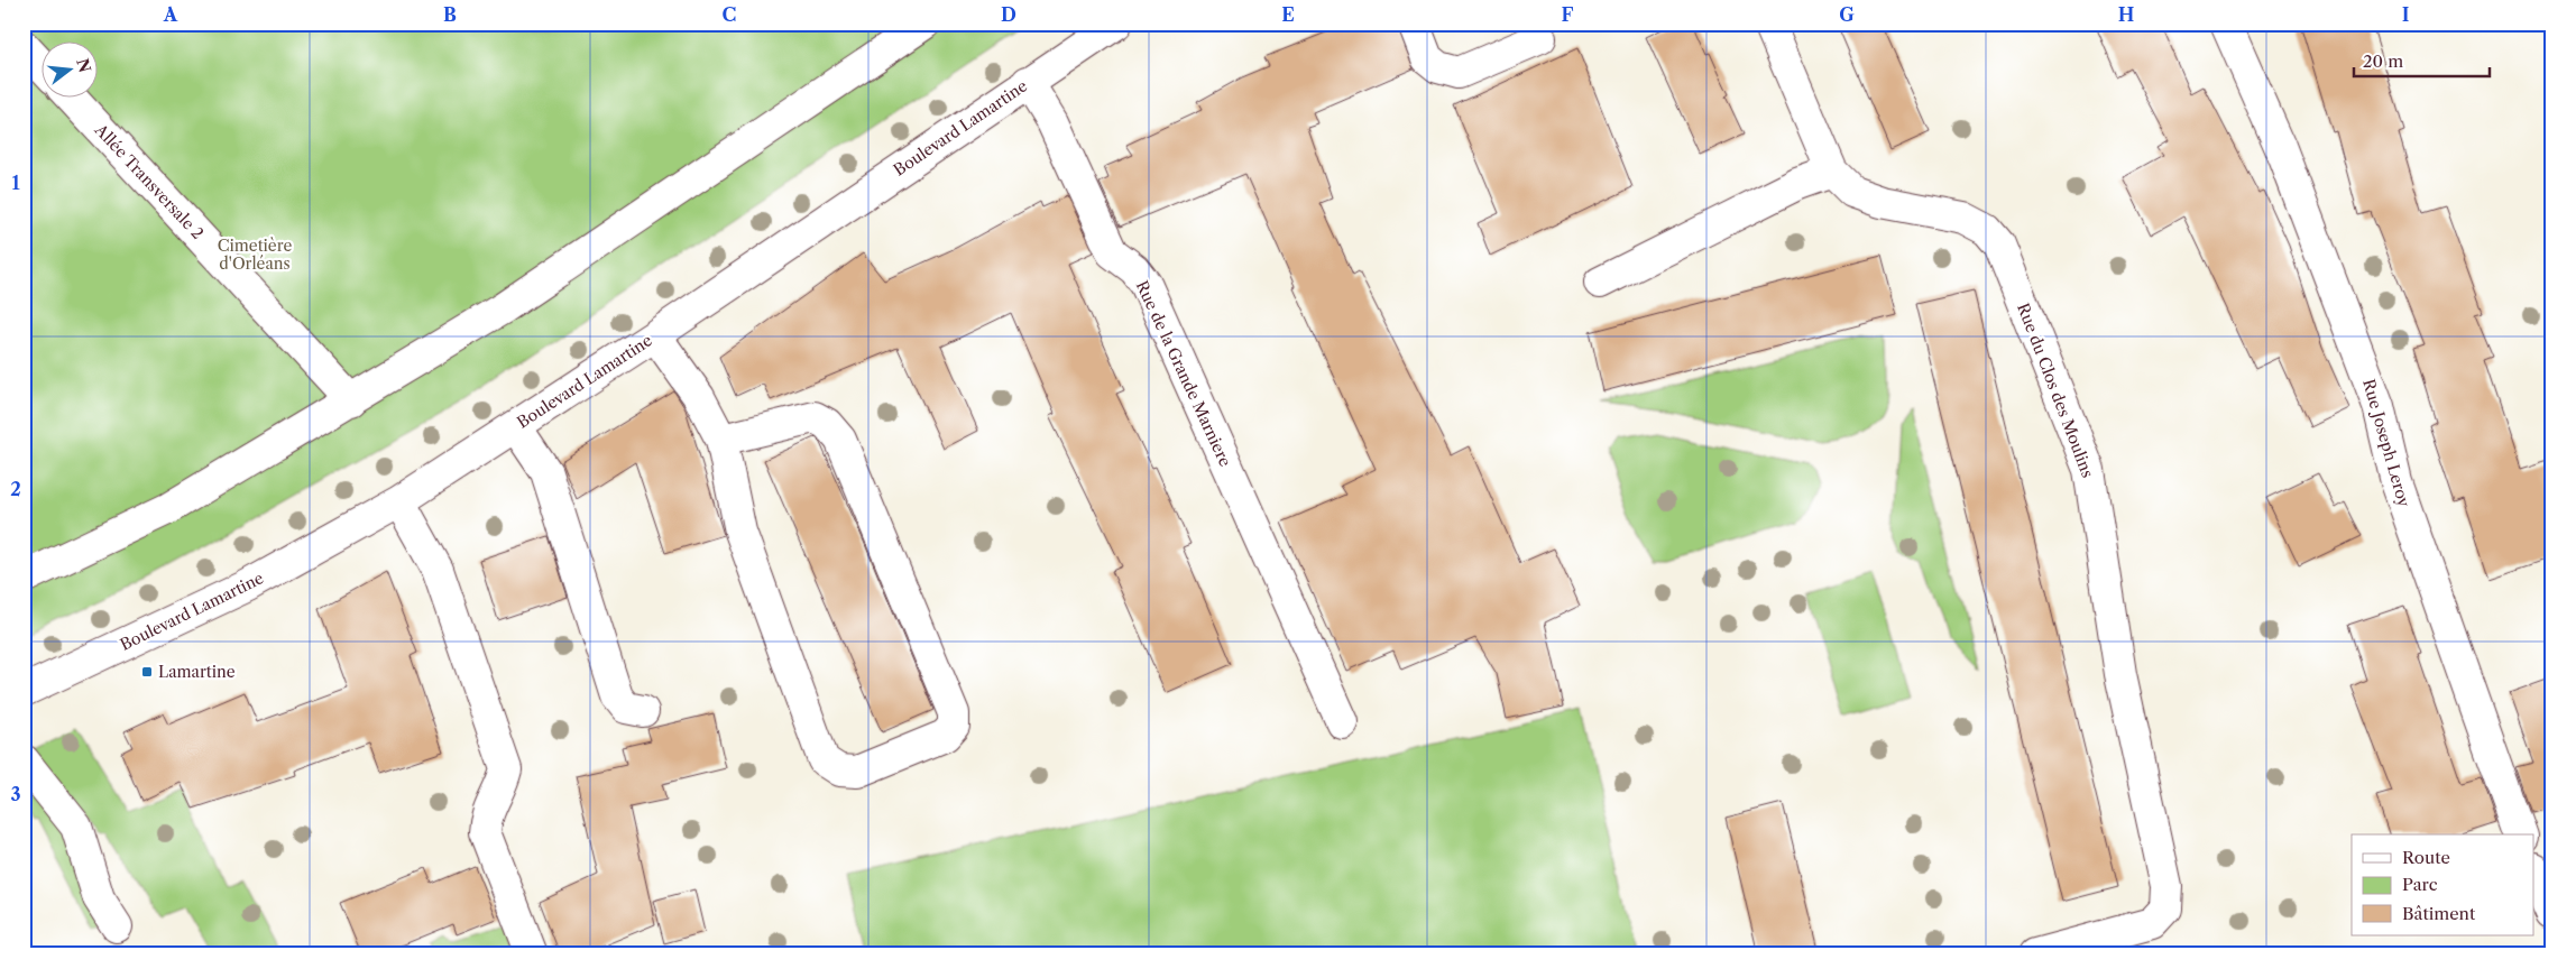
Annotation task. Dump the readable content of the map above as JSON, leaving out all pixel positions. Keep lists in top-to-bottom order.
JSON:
{
  "streets": {
    "street": [
      "Boulevard Lamartine",
      "Allée Transversale 2",
      "Rue de la Grande Marniere",
      "Rue du Clos des Moulins",
      "Rue Joseph Leroy"
    ]
  },
  "crossings": [
    ["Boulevard Lamartine", "Rue de la Grande Marniere"]
  ],
  "parks": ["Cimetière d'Orléans"],
  "places": {
    "transit": ["Lamartine"]
  },
  "legend": ["Route", "Parc", "Bâtiment"],
  "scale_bar": "20 m",
  "north": "right",
  "grid": {
    "columns": [
      "A",
      "B",
      "C",
      "D",
      "E",
      "F",
      "G",
      "H",
      "I"
    ],
    "rows": ["1", "2", "3"]
  }
}
